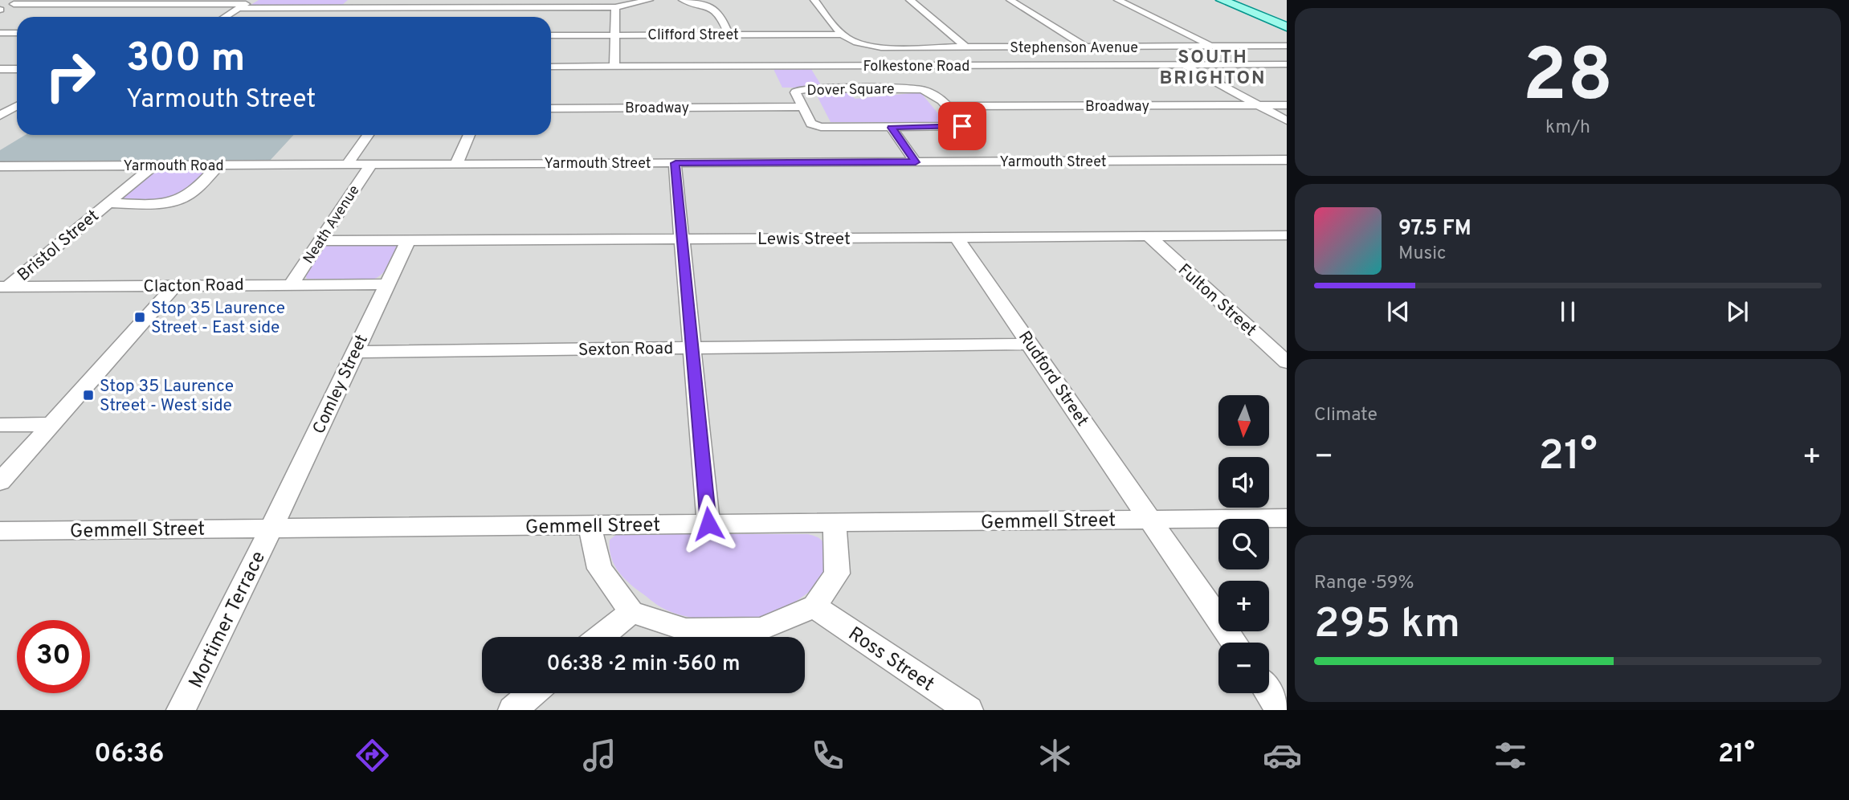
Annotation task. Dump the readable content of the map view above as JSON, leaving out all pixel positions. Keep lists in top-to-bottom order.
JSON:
{
  "streets": {
    "street": [
      "Clifford Street",
      "Stephenson Avenue",
      "Folkestone Road",
      "Dover Square",
      "Broadway",
      "Yarmouth Street",
      "Yarmouth Road",
      "Neath Avenue",
      "Lewis Street",
      "Bristol Street",
      "Clacton Road",
      "Fulton Street",
      "Sexton Road",
      "Rudford Street",
      "Comley Street",
      "Gemmell Street",
      "Mortimer Terrace",
      "Ross Street"
    ]
  },
  "crossings": [
    ["Clifford Street", "Stephenson Avenue"],
    ["Dover Square", "Broadway"],
    ["Yarmouth Street", "Yarmouth Road"],
    ["Yarmouth Street", "Neath Avenue"],
    ["Yarmouth Road", "Neath Avenue"],
    ["Yarmouth Road", "Bristol Street"],
    ["Neath Avenue", "Lewis Street"],
    ["Neath Avenue", "Clacton Road"],
    ["Lewis Street", "Fulton Street"],
    ["Lewis Street", "Rudford Street"],
    ["Lewis Street", "Comley Street"],
    ["Bristol Street", "Clacton Road"],
    ["Clacton Road", "Comley Street"],
    ["Sexton Road", "Rudford Street"],
    ["Sexton Road", "Comley Street"],
    ["Rudford Street", "Gemmell Street"],
    ["Comley Street", "Gemmell Street"],
    ["Comley Street", "Mortimer Terrace"],
    ["Gemmell Street", "Mortimer Terrace"]
  ],
  "districts": ["SOUTH BRIGHTON"],
  "places": {
    "transit": ["Stop 35 Laurence Street - East side", "Stop 35 Laurence Street - West side"]
  },
  "north": "bottom",
  "page": {
    "tile": [
      ["28", "km/h"],
      "Climate",
      ["Range · 59%", "295 km"]
    ],
    "turn": ["300 m", "Yarmouth Street"],
    "song": ["97.5 FM", "Music"],
    "map_buttons": ["+", "−"],
    "heat": ["−", "21°", "+"],
    "limit": "30",
    "trip": "06:38 · 2 min · 560 m",
    "tabs": ["06:36", "21°"]
  }
}
